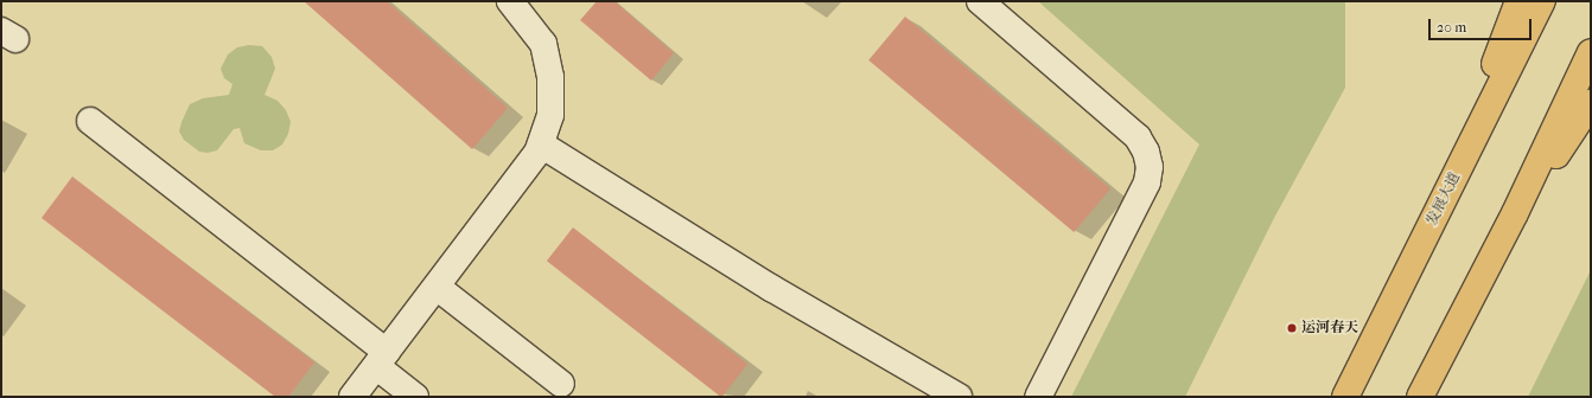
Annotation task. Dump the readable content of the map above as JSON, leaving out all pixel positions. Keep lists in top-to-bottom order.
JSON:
{
  "streets": {
    "main road": ["发展大道"]
  },
  "places": ["运河春天"],
  "scale_bar": "20 m"
}
